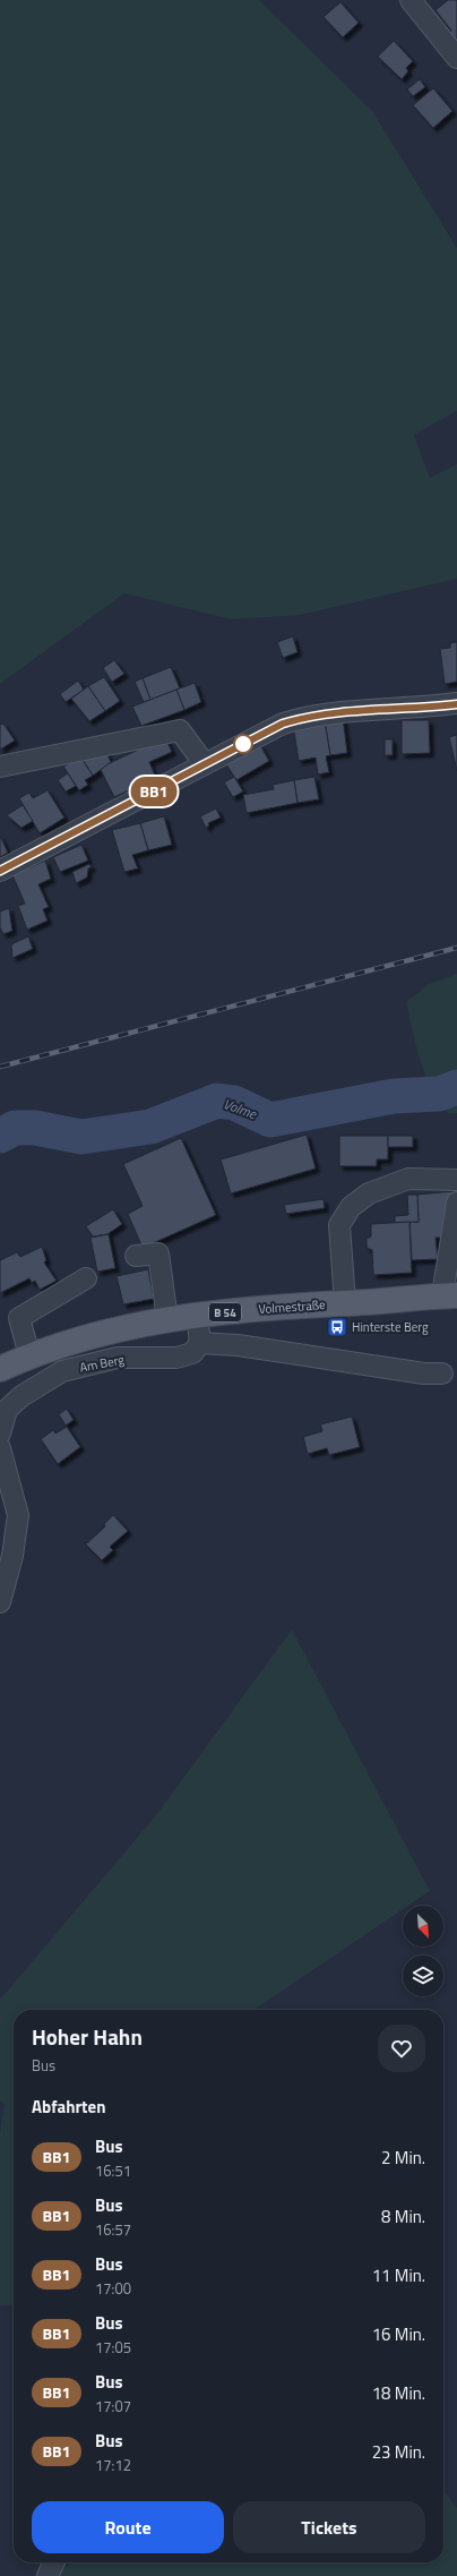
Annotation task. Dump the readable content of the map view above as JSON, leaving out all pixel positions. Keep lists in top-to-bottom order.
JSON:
{
  "streets": {
    "main road": ["Volmestraße", "B 54"],
    "street": ["Am Berg"]
  },
  "water": ["Volme"],
  "places": {
    "bus stop": ["Hinterste Berg"]
  },
  "lines": ["bus line BB1"],
  "north": "bottom right",
  "page": {
    "on_map": "BB1",
    "heading": [
      ["Hoher Hahn", "Bus"],
      "Abfahrten"
    ],
    "list": [
      {
        "mark": "BB1",
        "name": "Bus",
        "note": "16:51",
        "value": "2 Min."
      },
      {
        "mark": "BB1",
        "name": "Bus",
        "note": "16:57",
        "value": "8 Min."
      },
      {
        "mark": "BB1",
        "name": "Bus",
        "note": "17:00",
        "value": "11 Min."
      },
      {
        "mark": "BB1",
        "name": "Bus",
        "note": "17:05",
        "value": "16 Min."
      },
      {
        "mark": "BB1",
        "name": "Bus",
        "note": "17:07",
        "value": "18 Min."
      },
      {
        "mark": "BB1",
        "name": "Bus",
        "note": "17:12",
        "value": "23 Min."
      }
    ],
    "buttons": ["Route", "Tickets"]
  }
}
